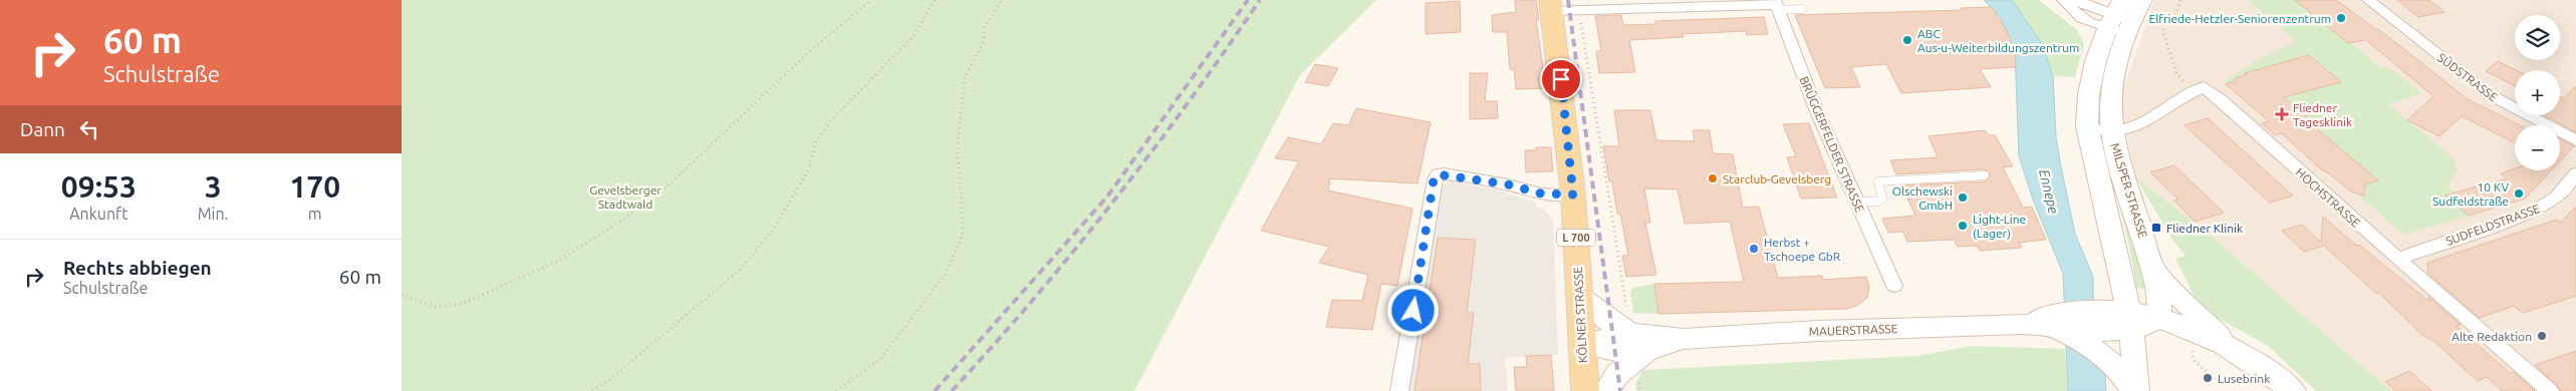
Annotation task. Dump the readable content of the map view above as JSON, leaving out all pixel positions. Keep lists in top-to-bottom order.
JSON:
{
  "streets": {
    "main road": [
      "MILSPER STRASSE",
      "L 700",
      "KÖLNER STRASSE",
      "MAUERSTRASSE"
    ],
    "street": [
      "SÜDSTRASSE",
      "BRÜGGERFELDER STRASSE",
      "HOCHSTRASSE",
      "SUDFELDSTRASSE"
    ]
  },
  "crossings": [
    ["MILSPER STRASSE", "MAUERSTRASSE"],
    ["HOCHSTRASSE", "SUDFELDSTRASSE"],
    ["KÖLNER STRASSE", "MAUERSTRASSE"]
  ],
  "water": ["Ennepe"],
  "parks": ["Gevelsberger Stadtwald"],
  "places": {
    "other": [
      "Elfriede-Hetzler-Seniorenzentrum",
      "ABC Aus-u-Weiterbildungszentrum",
      "Starclub-Gevelsberg",
      "10 KV Sudfeldstraße",
      "Olschewski GmbH",
      "Light-Line (Lager)",
      "Herbst + Tschoepe GbR",
      "Alte Redaktion",
      "Lusebrink"
    ],
    "health": ["Fliedner Tagesklinik"],
    "transit": ["Fliedner Klinik"]
  },
  "page": {
    "turn": ["60 m", "Schulstraße"],
    "map_buttons": ["+", "−"],
    "then": "Dann",
    "eta": [
      "09:53",
      "Ankunft",
      "3",
      "Min.",
      "170",
      "m"
    ],
    "list": [
      {
        "name": "Rechts abbiegen",
        "note": "Schulstraße",
        "value": "60 m"
      }
    ]
  }
}
